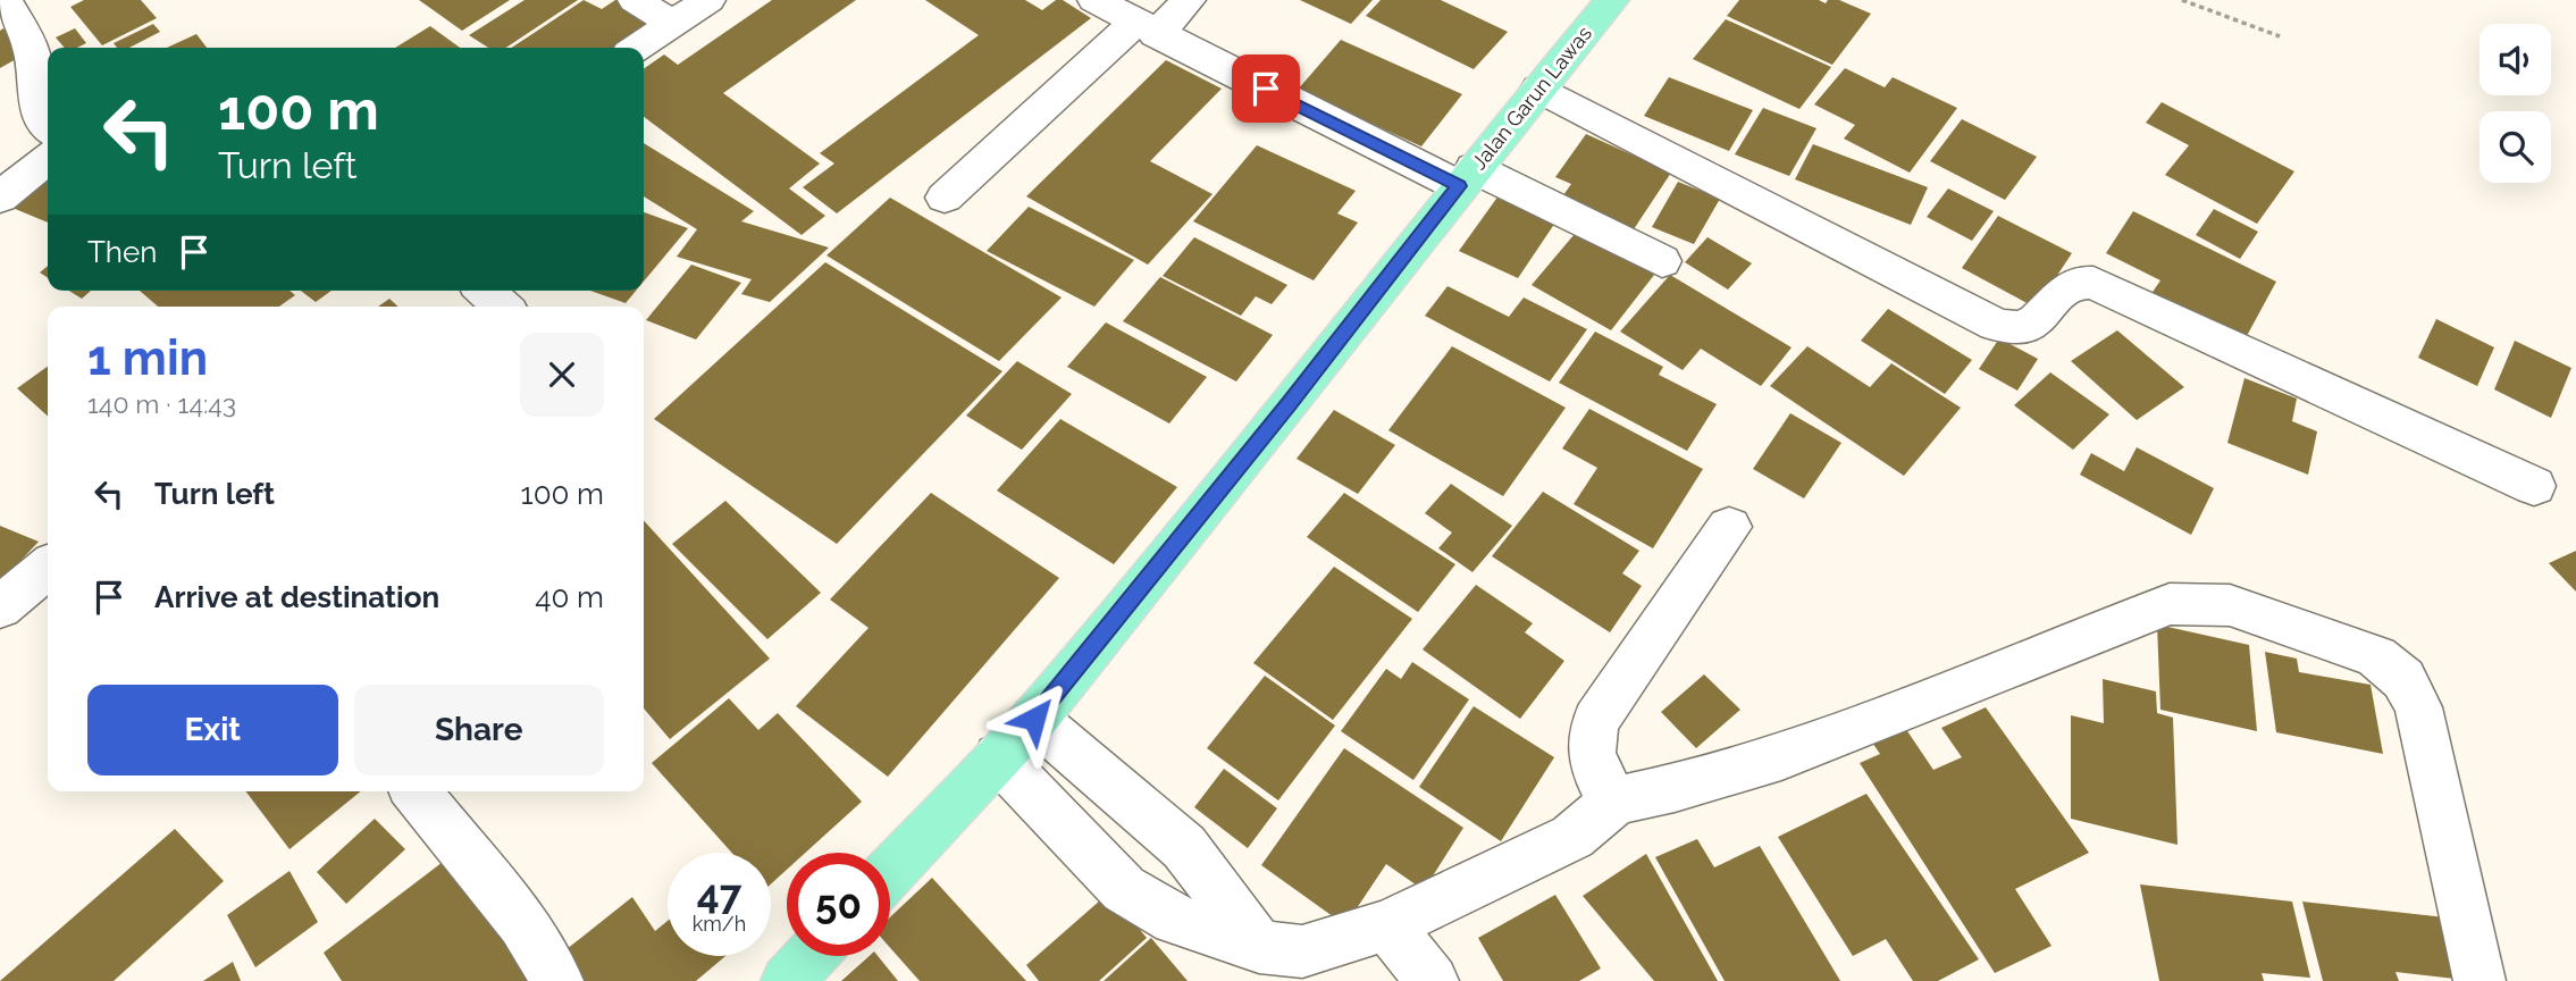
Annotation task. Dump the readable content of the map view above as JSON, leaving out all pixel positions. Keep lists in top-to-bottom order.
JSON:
{
  "streets": {
    "main road": ["Jalan Garun Lawas"]
  },
  "page": {
    "turn": ["100 m", "Turn left"],
    "then": "Then",
    "heading": ["1 min", "140 m · 14:43"],
    "list": [
      {
        "name": "Turn left",
        "value": "100 m"
      },
      {
        "name": "Arrive at destination",
        "value": "40 m"
      }
    ],
    "buttons": ["Exit", "Share"],
    "speed": "47 km/h",
    "limit": "50"
  }
}
